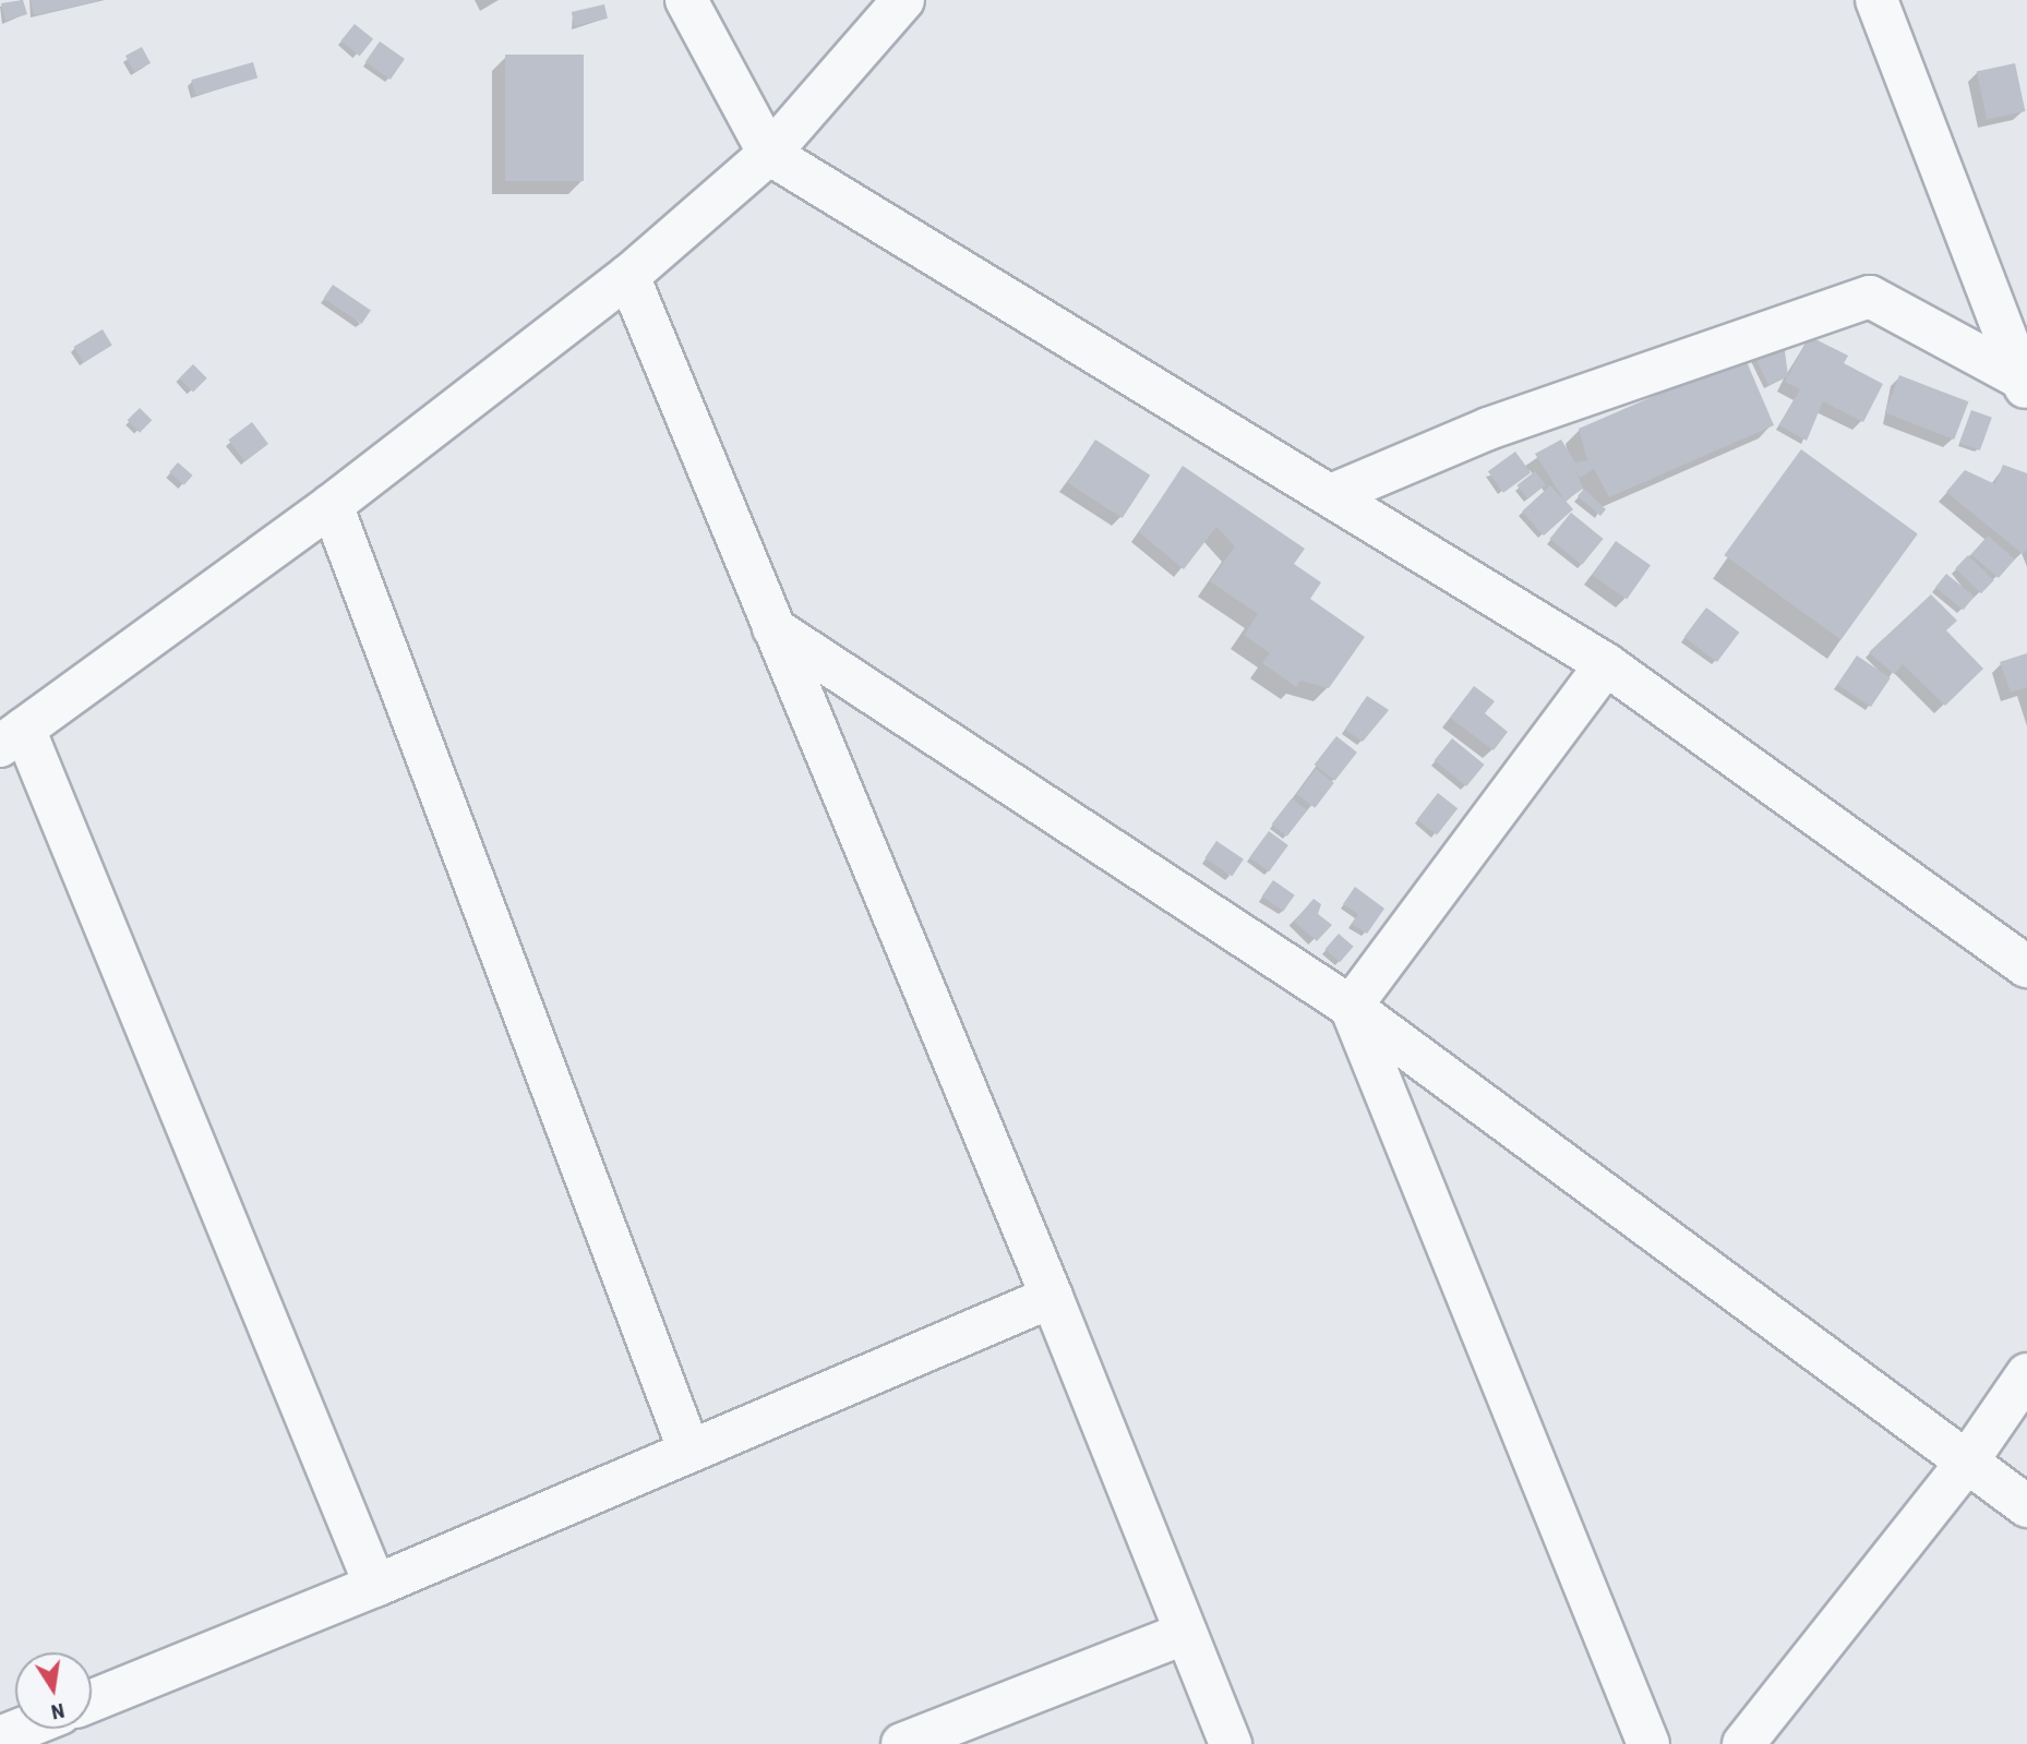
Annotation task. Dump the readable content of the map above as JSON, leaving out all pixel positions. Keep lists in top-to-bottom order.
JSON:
{
  "north": "bottom"
}
